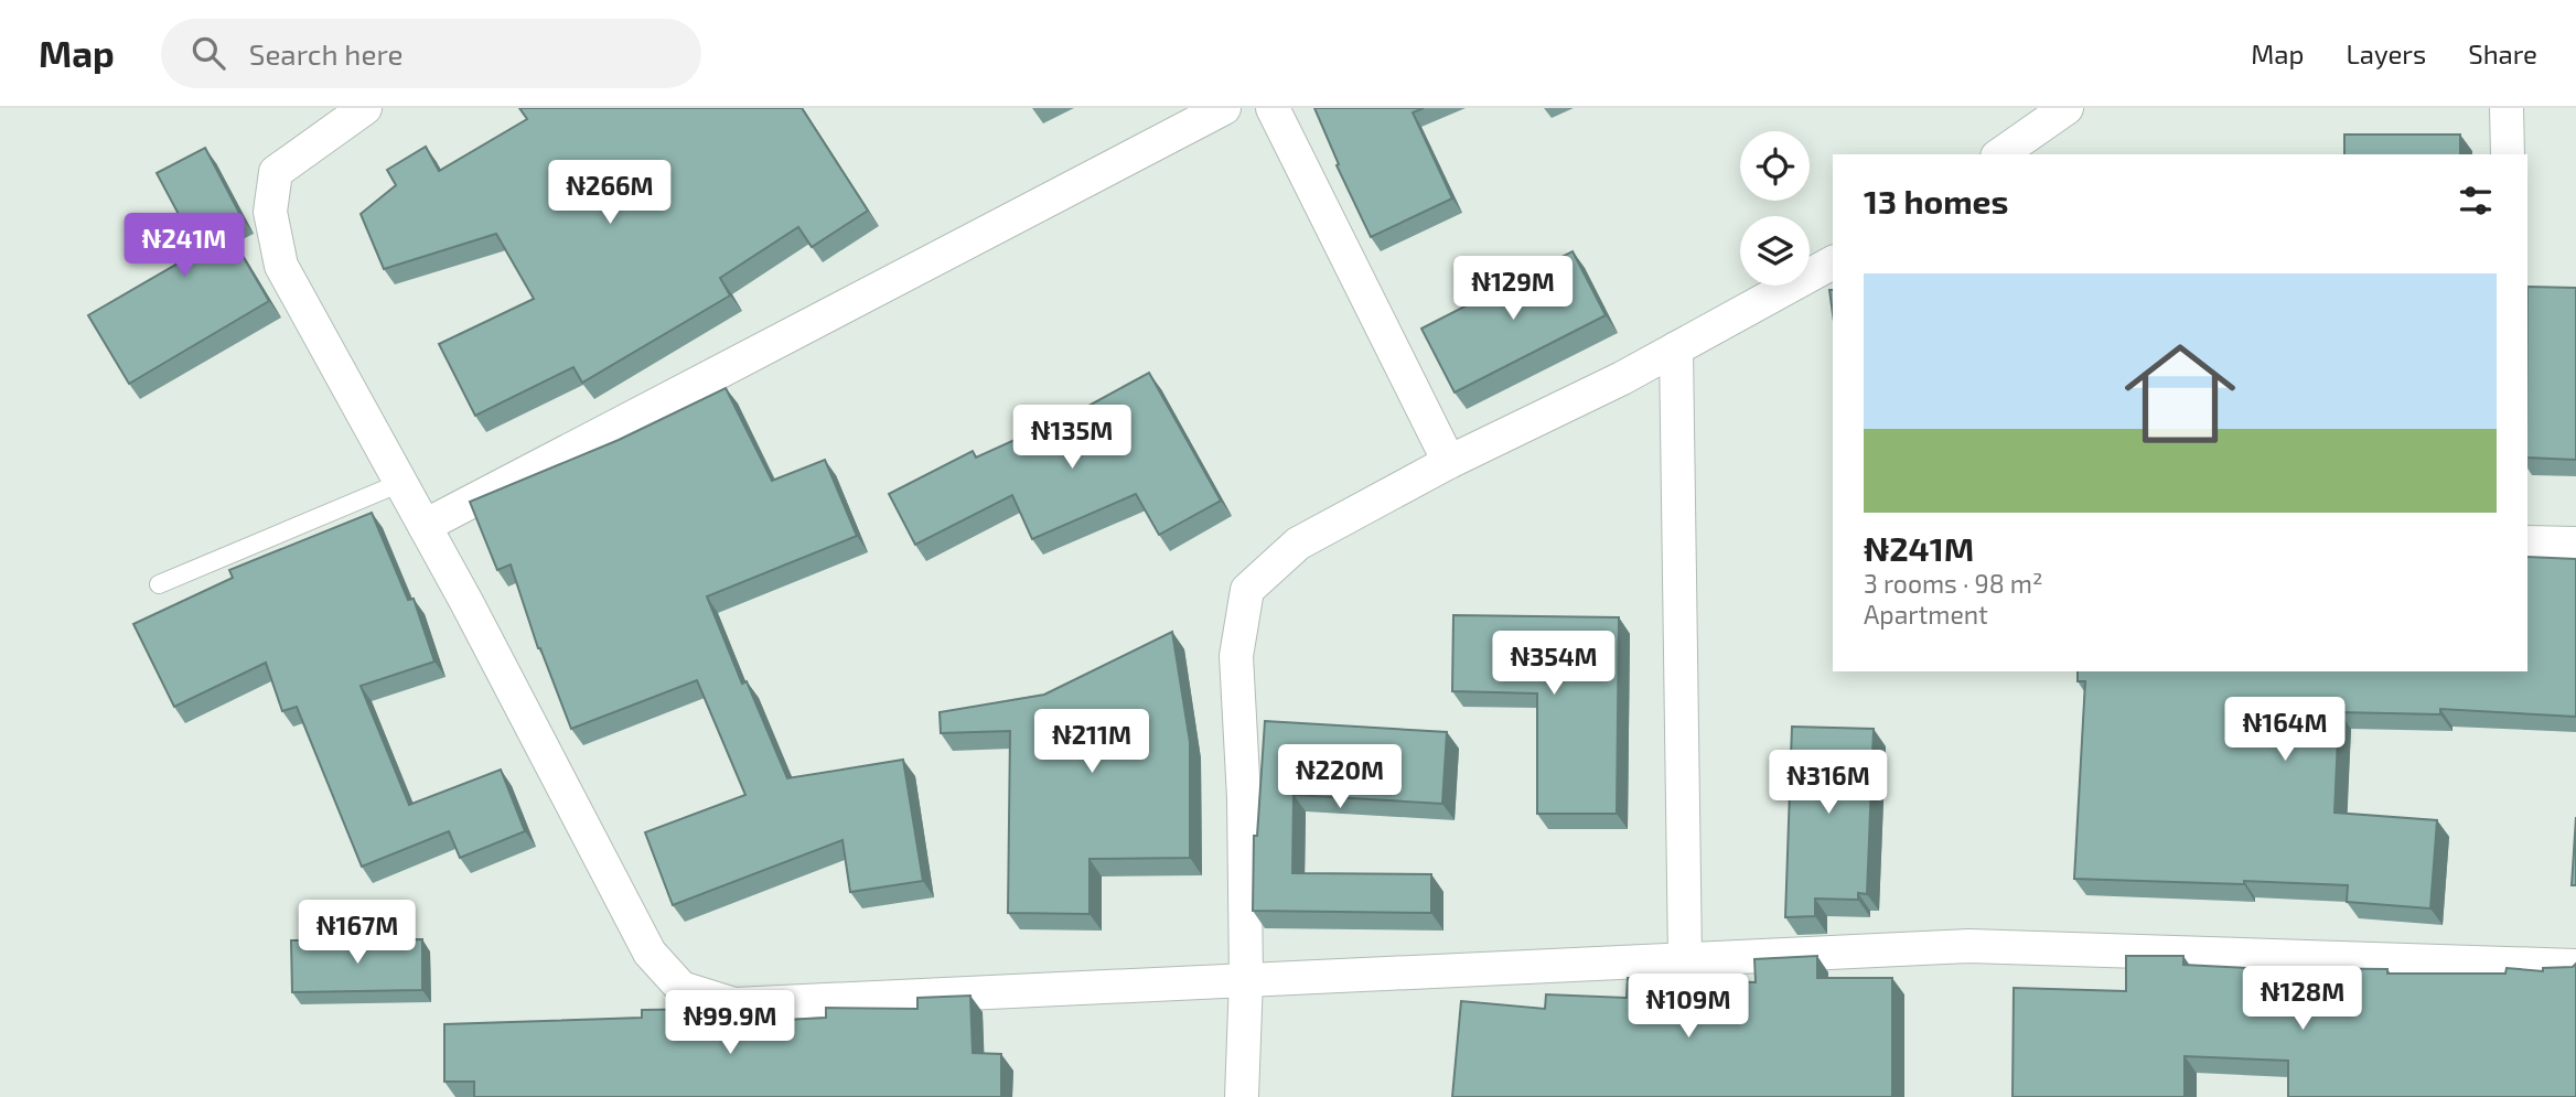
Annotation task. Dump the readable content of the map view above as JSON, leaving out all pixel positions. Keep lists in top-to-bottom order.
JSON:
{
  "page": {
    "header": "Map",
    "search": "Search here",
    "nav": ["Map", "Layers", "Share"],
    "heading": "13 homes",
    "price": [
      "₦266M",
      "₦241M",
      "₦129M",
      "₦135M",
      "₦354M",
      "₦164M",
      "₦211M",
      "₦220M",
      "₦316M",
      "₦167M",
      "₦128M",
      "₦109M",
      "₦99.9M"
    ],
    "list": [
      {
        "name": "₦241M",
        "note": "3 rooms · 98 m² · Apartment"
      }
    ]
  }
}
